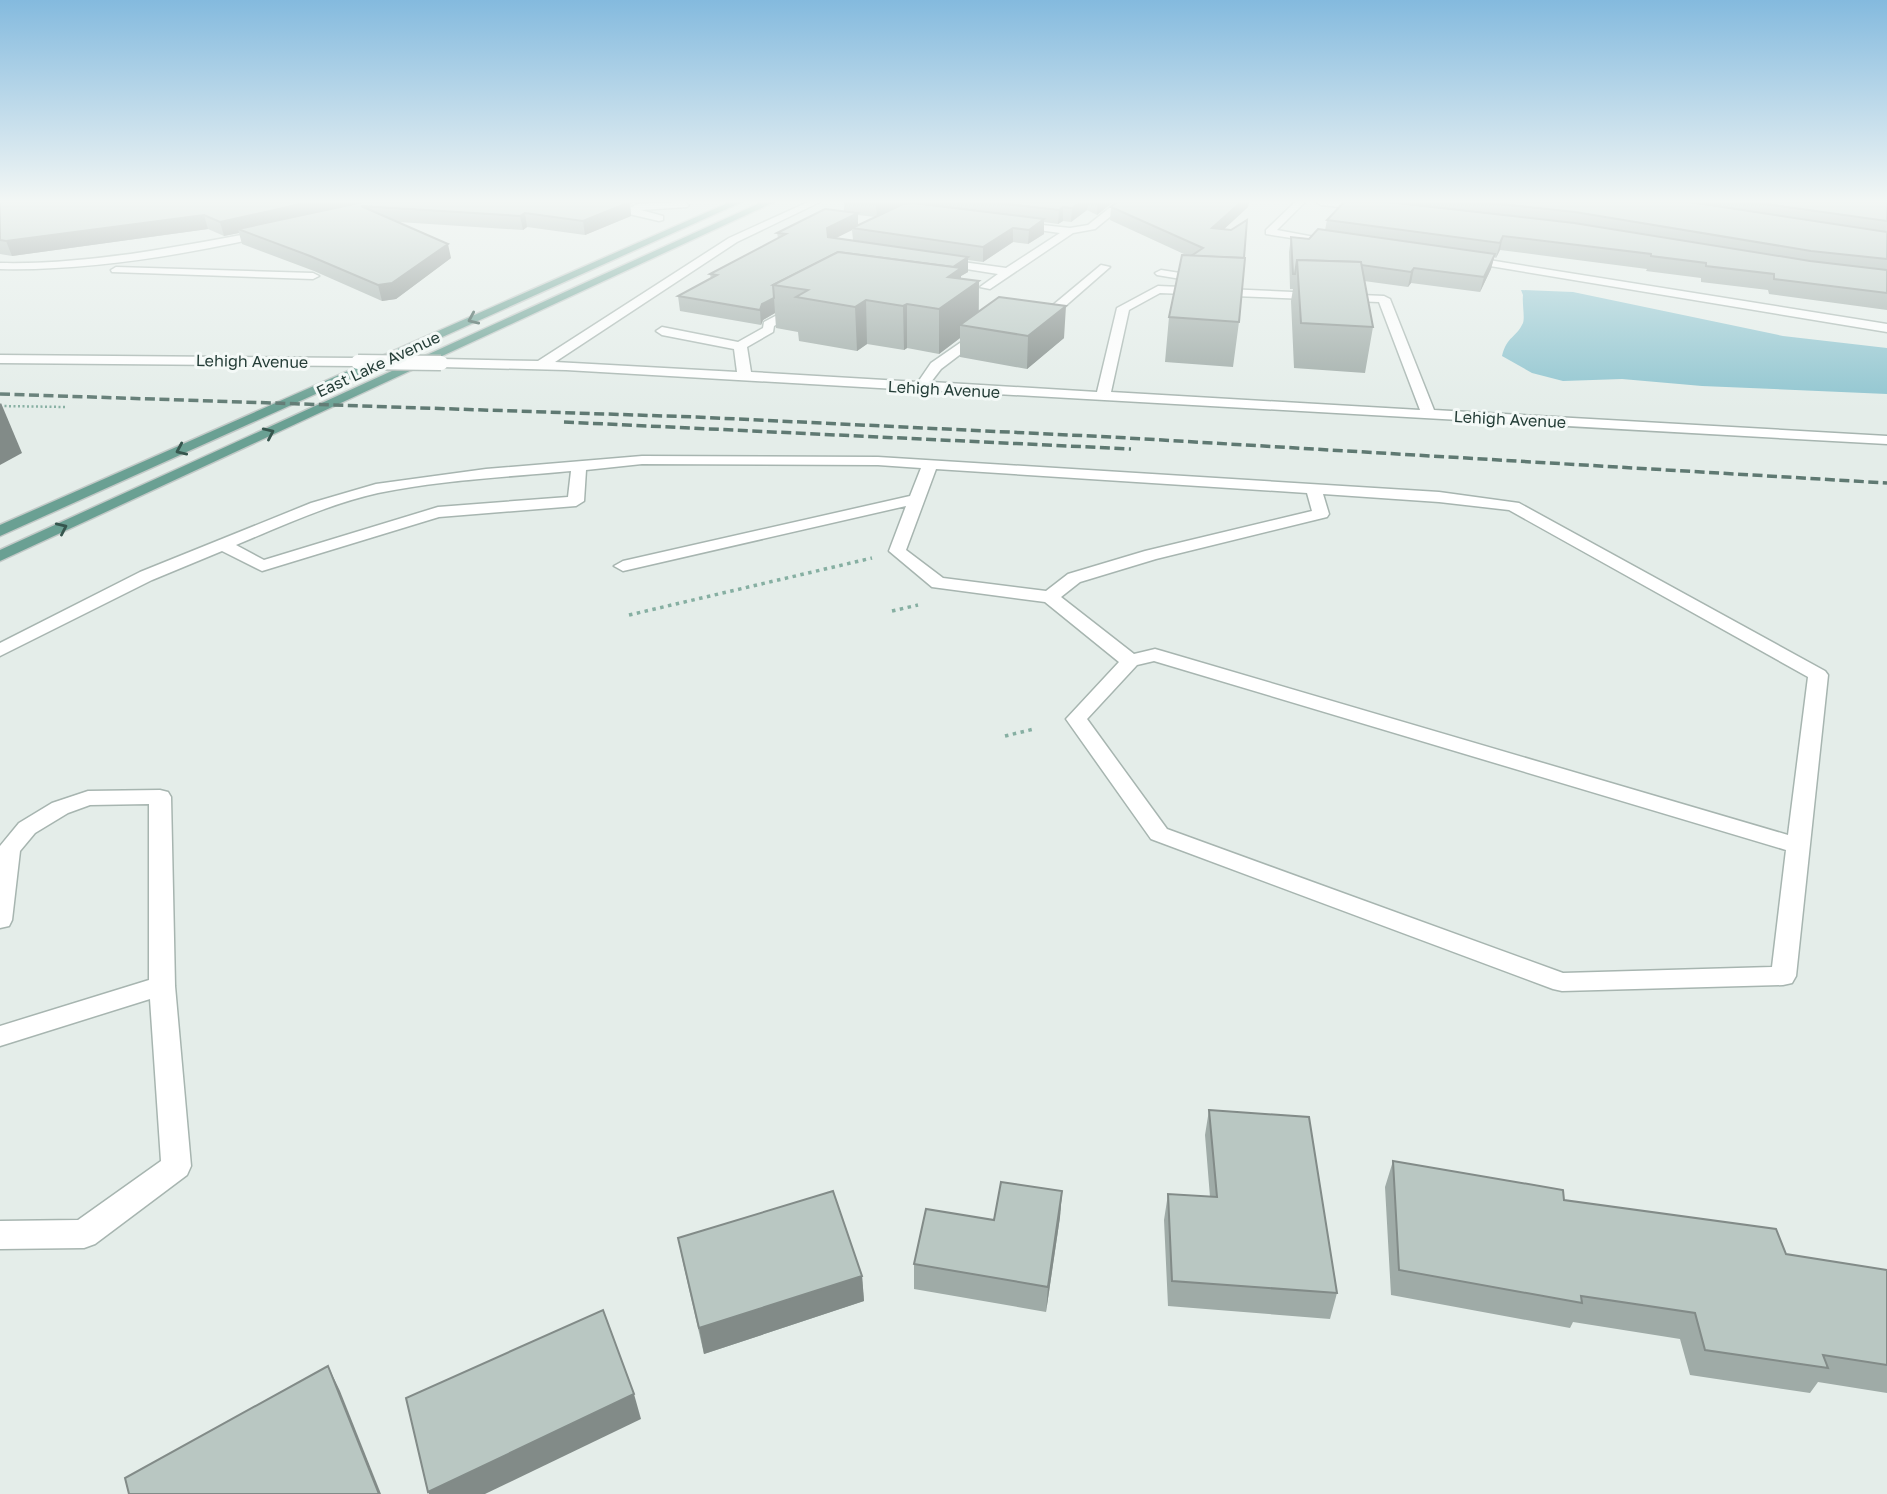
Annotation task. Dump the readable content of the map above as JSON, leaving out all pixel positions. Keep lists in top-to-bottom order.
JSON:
{
  "streets": {
    "main road": ["East Lake Avenue"],
    "street": ["Lehigh Avenue"]
  }
}
